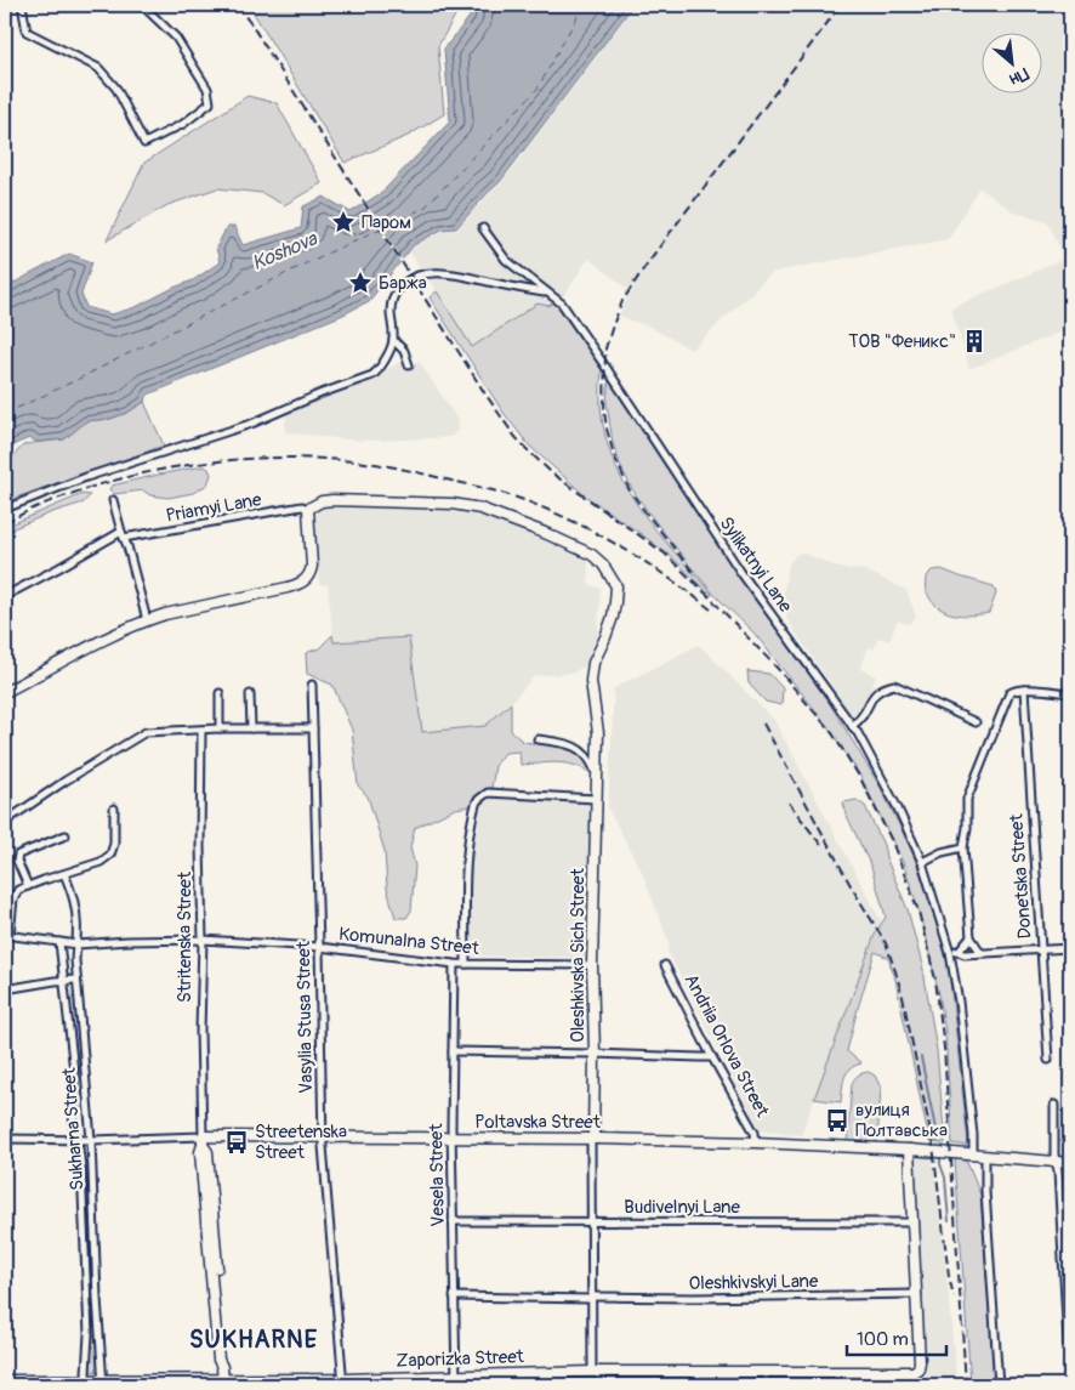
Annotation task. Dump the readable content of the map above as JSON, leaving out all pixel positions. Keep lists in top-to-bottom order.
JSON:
{
  "streets": {
    "street": [
      "Priamyi Lane",
      "Sylikatnyi Lane",
      "Donetska Street",
      "Stritenska Street",
      "Komunalna Street",
      "Oleshkivska Sich Street",
      "Vasylia Stusa Street",
      "Andriia Orlova Street",
      "Poltavska Street",
      "Sukharna Street",
      "Vesela Street",
      "Budivelnyi Lane",
      "Oleshkivskyi Lane",
      "Zaporizka Street"
    ]
  },
  "crossings": [
    ["Sylikatnyi Lane", "Poltavska Street"],
    ["Stritenska Street", "Komunalna Street"],
    ["Stritenska Street", "Poltavska Street"],
    ["Stritenska Street", "Zaporizka Street"],
    ["Komunalna Street", "Oleshkivska Sich Street"],
    ["Komunalna Street", "Vasylia Stusa Street"],
    ["Komunalna Street", "Sukharna Street"],
    ["Komunalna Street", "Vesela Street"],
    ["Oleshkivska Sich Street", "Poltavska Street"],
    ["Oleshkivska Sich Street", "Budivelnyi Lane"],
    ["Oleshkivska Sich Street", "Oleshkivskyi Lane"],
    ["Oleshkivska Sich Street", "Zaporizka Street"],
    ["Vasylia Stusa Street", "Poltavska Street"],
    ["Vasylia Stusa Street", "Zaporizka Street"],
    ["Andriia Orlova Street", "Poltavska Street"],
    ["Poltavska Street", "Sukharna Street"],
    ["Poltavska Street", "Vesela Street"],
    ["Sukharna Street", "Zaporizka Street"],
    ["Vesela Street", "Budivelnyi Lane"],
    ["Vesela Street", "Oleshkivskyi Lane"],
    ["Vesela Street", "Zaporizka Street"],
    ["Oleshkivskyi Lane", "Zaporizka Street"]
  ],
  "districts": ["SUKHARNE"],
  "water": ["Koshova"],
  "places": {
    "place": ["Паром", "Баржа"],
    "building": ["ТОВ \"Феникс\""],
    "bus stop": ["вулиця Полтавська", "Streetenska Street"]
  },
  "scale_bar": "100 m",
  "north": "bottom right"
}
